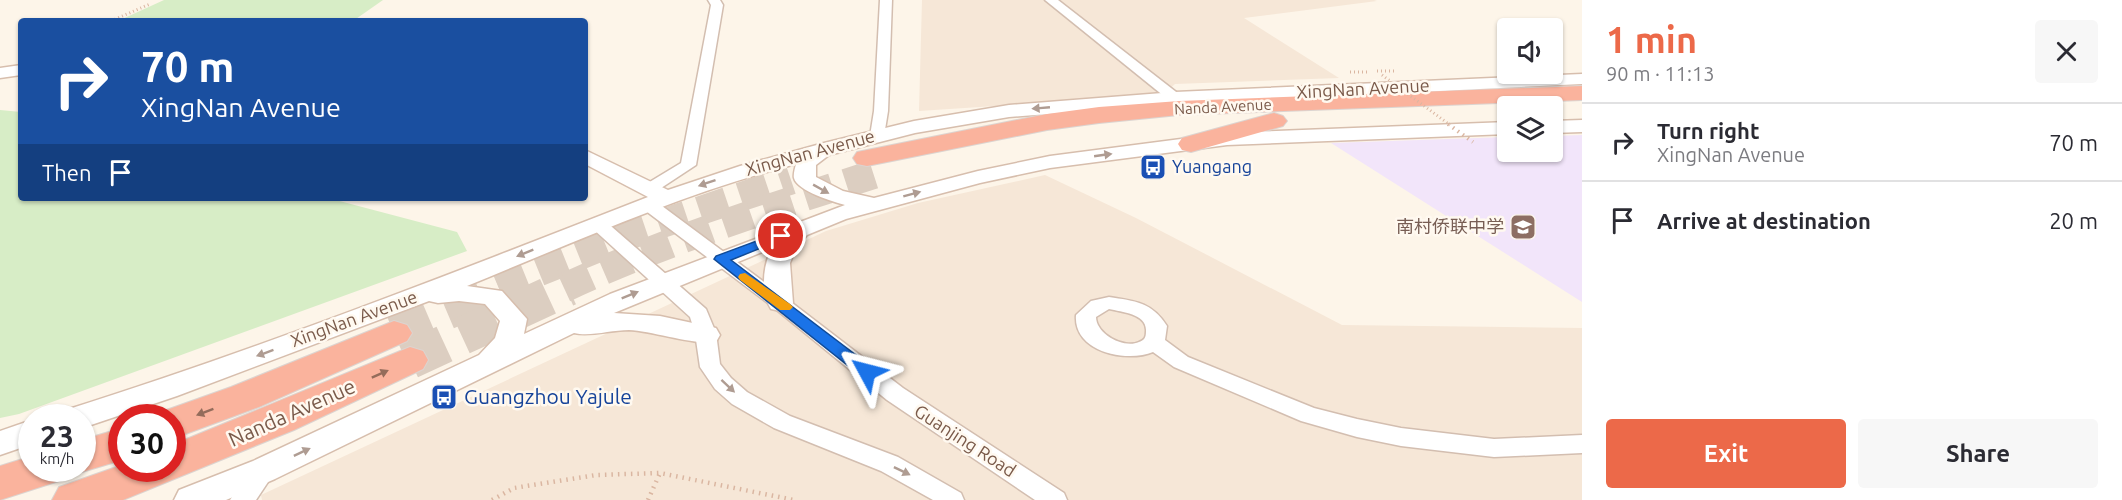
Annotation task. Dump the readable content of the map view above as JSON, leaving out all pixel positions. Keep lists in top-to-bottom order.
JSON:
{
  "streets": {
    "highway": ["Nanda Avenue"],
    "main road": ["XingNan Avenue"],
    "street": ["Guanjing Road"]
  },
  "crossings": [
    ["XingNan Avenue", "Guanjing Road"]
  ],
  "places": {
    "bus stop": ["Yuangang", "Guangzhou Yajule"],
    "school or university": ["南村侨联中学"]
  },
  "page": {
    "heading": ["1 min", "90 m · 11:13"],
    "turn": ["70 m", "XingNan Avenue"],
    "list": [
      {
        "name": "Turn right",
        "note": "XingNan Avenue",
        "value": "70 m"
      },
      {
        "name": "Arrive at destination",
        "value": "20 m"
      }
    ],
    "then": "Then",
    "speed": "23 km/h",
    "limit": "30",
    "buttons": ["Exit", "Share"]
  }
}
